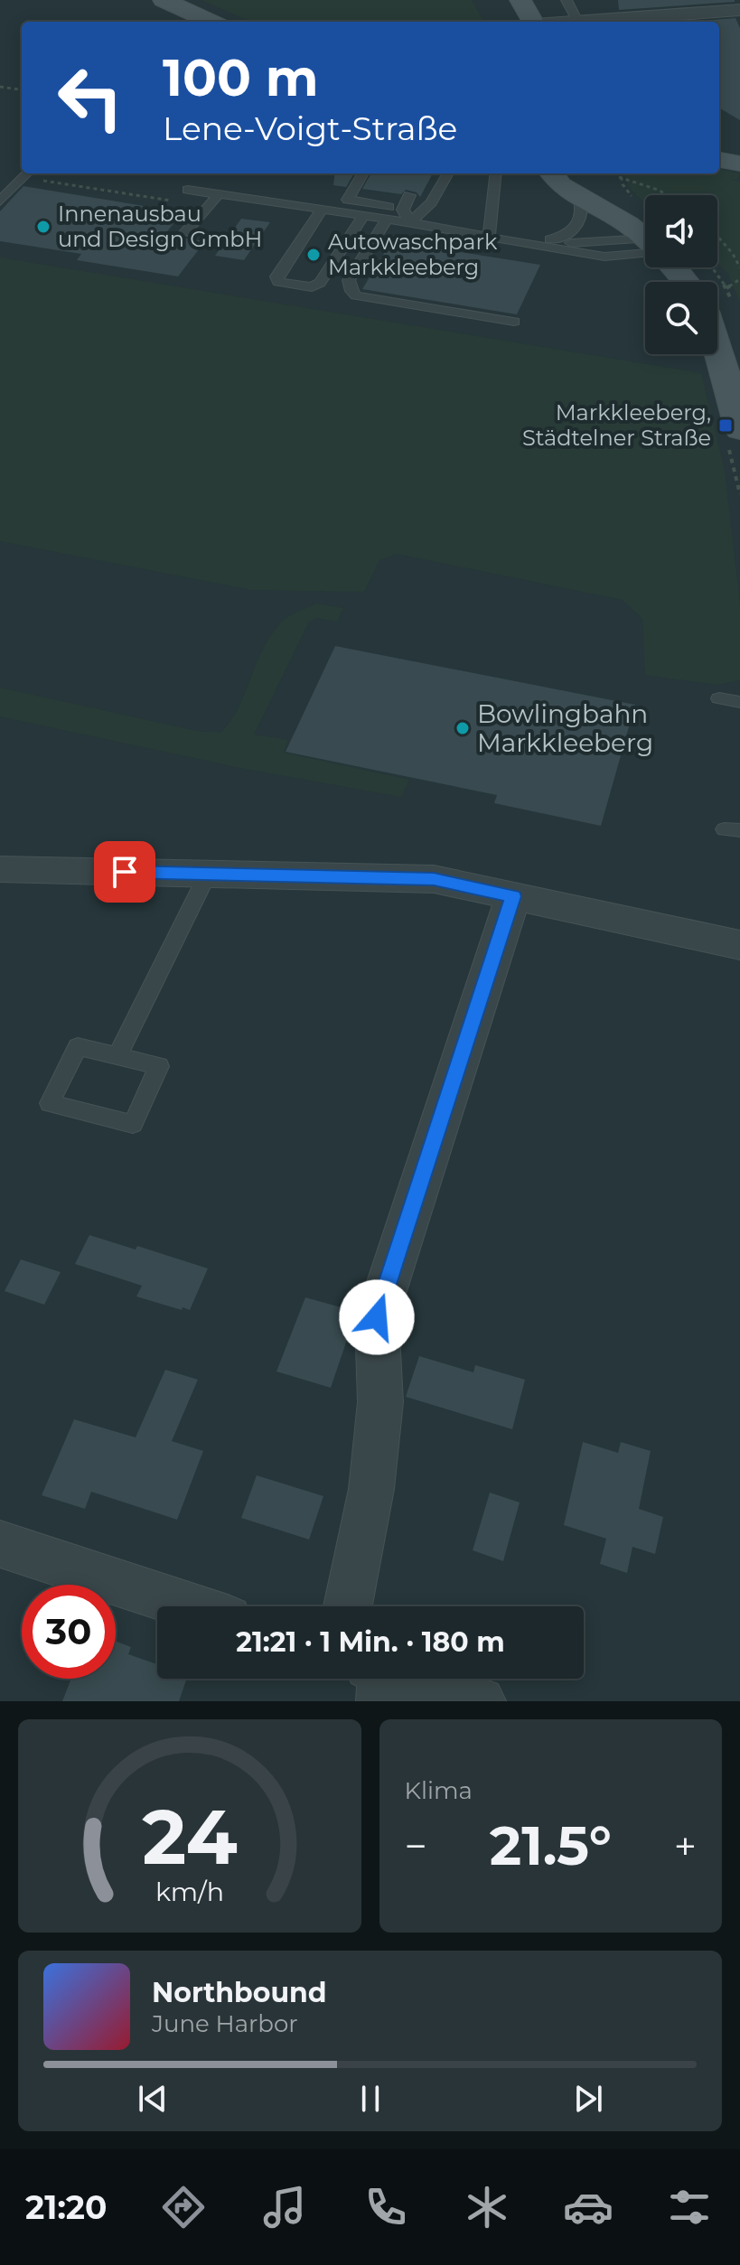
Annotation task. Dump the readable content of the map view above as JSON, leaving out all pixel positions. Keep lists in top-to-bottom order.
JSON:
{
  "places": {
    "other": ["Innenausbau und Design GmbH", "Autowaschpark Markkleeberg", "Bowlingbahn Markkleeberg"],
    "transit": ["Markkleeberg, Städtelner Straße"]
  },
  "page": {
    "turn": ["100 m", "Lene-Voigt-Straße"],
    "limit": "30",
    "trip": "21:21 · 1 Min. · 180 m",
    "tile": "Klima",
    "heat": ["−", "21.5°", "+"],
    "song": ["Northbound", "June Harbor"],
    "tabs": "21:20",
    "gauge": ["24", "km/h"]
  }
}
